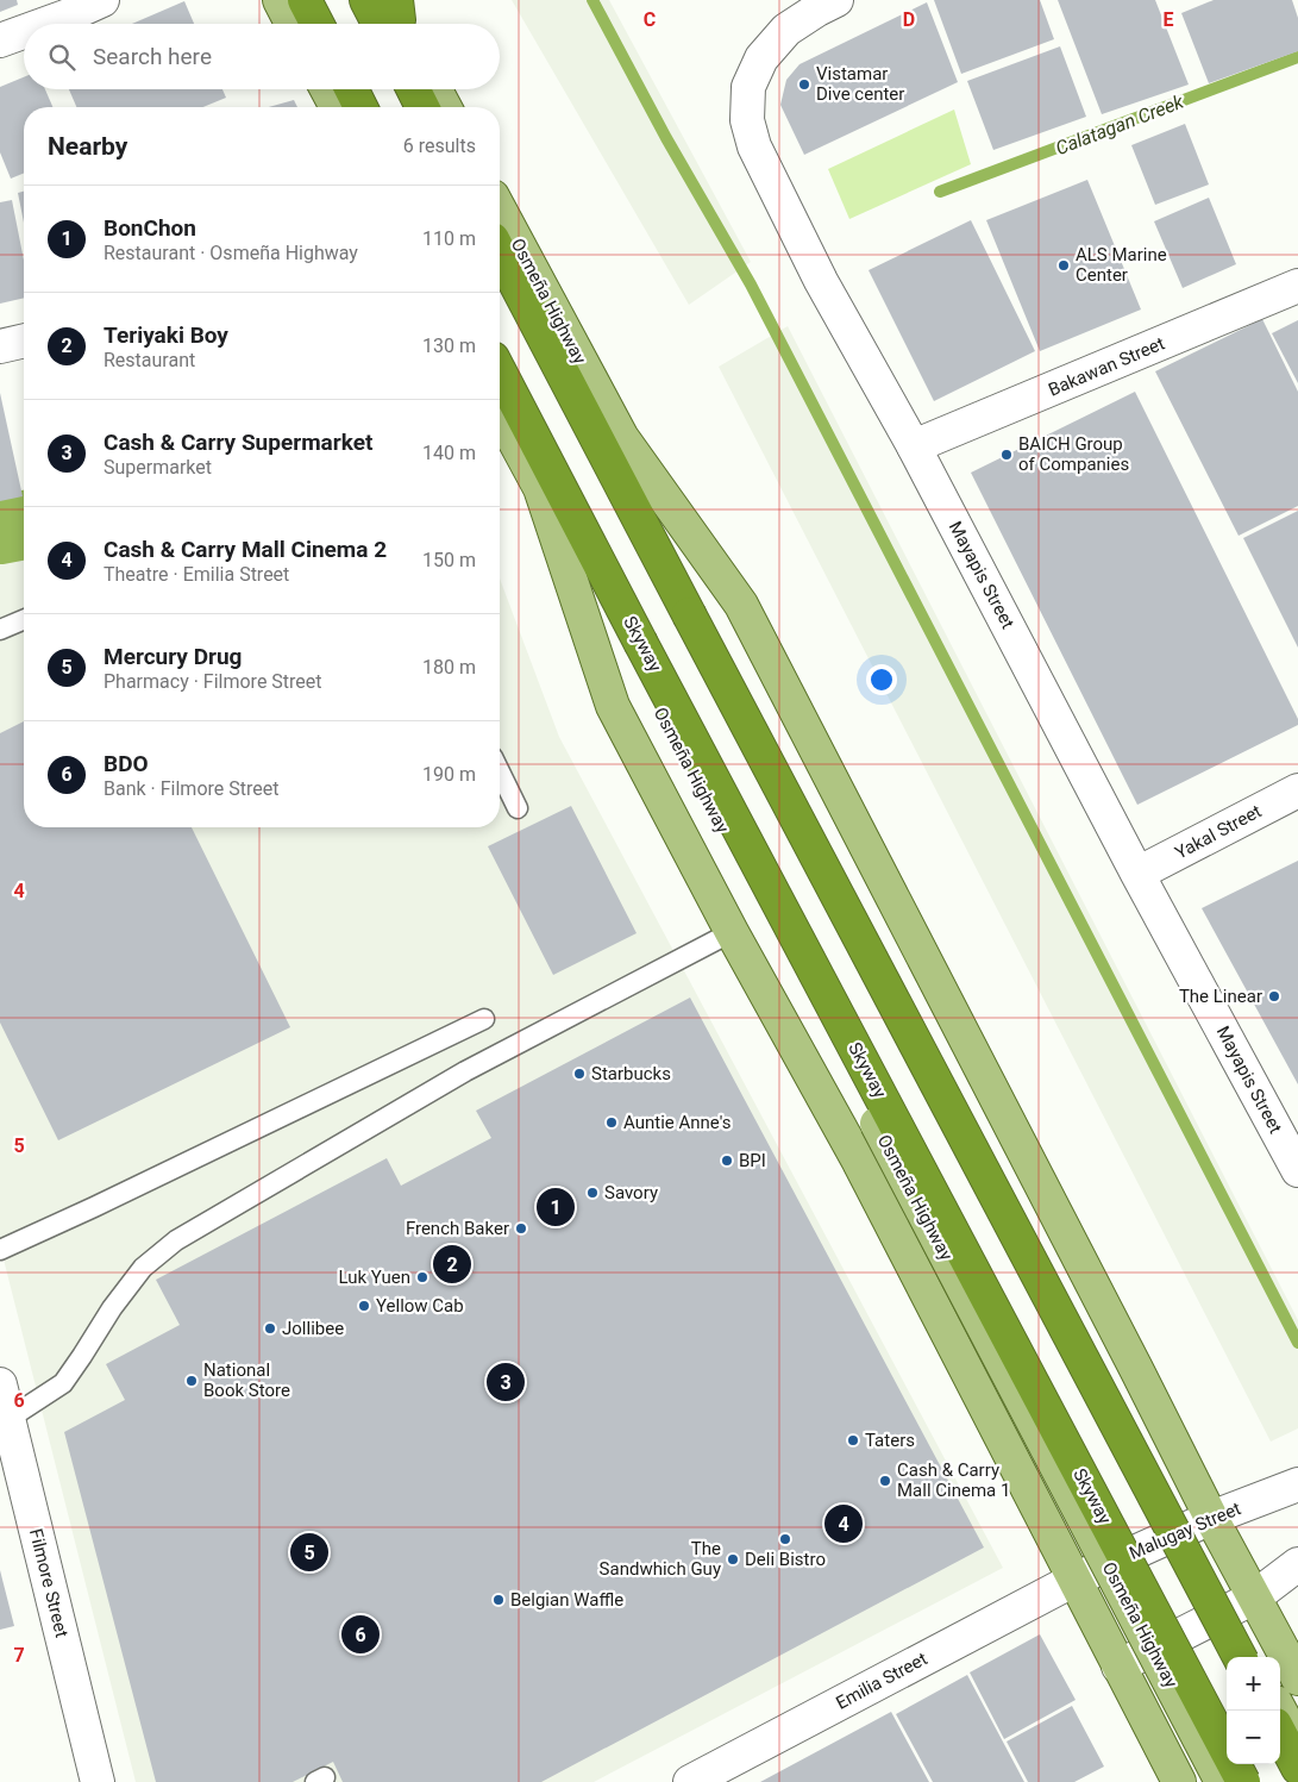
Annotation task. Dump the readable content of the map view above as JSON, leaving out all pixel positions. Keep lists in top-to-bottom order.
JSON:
{
  "streets": {
    "highway": ["Skyway"],
    "main road": ["Osmeña Highway"],
    "street": [
      "Bakawan Street",
      "Mayapis Street",
      "Yakal Street",
      "Malugay Street",
      "Filmore Street",
      "Emilia Street"
    ]
  },
  "crossings": [
    ["Osmeña Highway", "Malugay Street"],
    ["Osmeña Highway", "Emilia Street"],
    ["Bakawan Street", "Mayapis Street"],
    ["Mayapis Street", "Yakal Street"],
    ["Malugay Street", "Emilia Street"]
  ],
  "water": ["Calatagan Creek"],
  "places": [
    "Vistamar Dive center",
    "ALS Marine Center",
    "BAICH Group of Companies",
    "The Linear",
    "Starbucks",
    "Auntie Anne's",
    "BPI",
    "Savory",
    "French Baker",
    "Luk Yuen",
    "Yellow Cab",
    "Jollibee",
    "National Book Store",
    "Taters",
    "Cash & Carry Mall Cinema 1",
    "Deli Bistro",
    "The Sandwhich Guy",
    "Belgian Waffle"
  ],
  "page": {
    "search": "Search here",
    "heading": ["Nearby", "6 results"],
    "list": [
      {
        "mark": "1",
        "name": "BonChon",
        "note": "Restaurant · Osmeña Highway",
        "value": "110 m"
      },
      {
        "mark": "2",
        "name": "Teriyaki Boy",
        "note": "Restaurant",
        "value": "130 m"
      },
      {
        "mark": "3",
        "name": "Cash & Carry Supermarket",
        "note": "Supermarket",
        "value": "140 m"
      },
      {
        "mark": "4",
        "name": "Cash & Carry Mall Cinema 2",
        "note": "Theatre · Emilia Street",
        "value": "150 m"
      },
      {
        "mark": "5",
        "name": "Mercury Drug",
        "note": "Pharmacy · Filmore Street",
        "value": "180 m"
      },
      {
        "mark": "6",
        "name": "BDO",
        "note": "Bank · Filmore Street",
        "value": "190 m"
      }
    ],
    "pins": [
      "1",
      "2",
      "3",
      "4",
      "5",
      "6"
    ],
    "map_buttons": ["+", "−"]
  },
  "grid": {
    "columns": ["C", "D", "E"],
    "rows": [
      "4",
      "5",
      "6",
      "7"
    ]
  }
}
